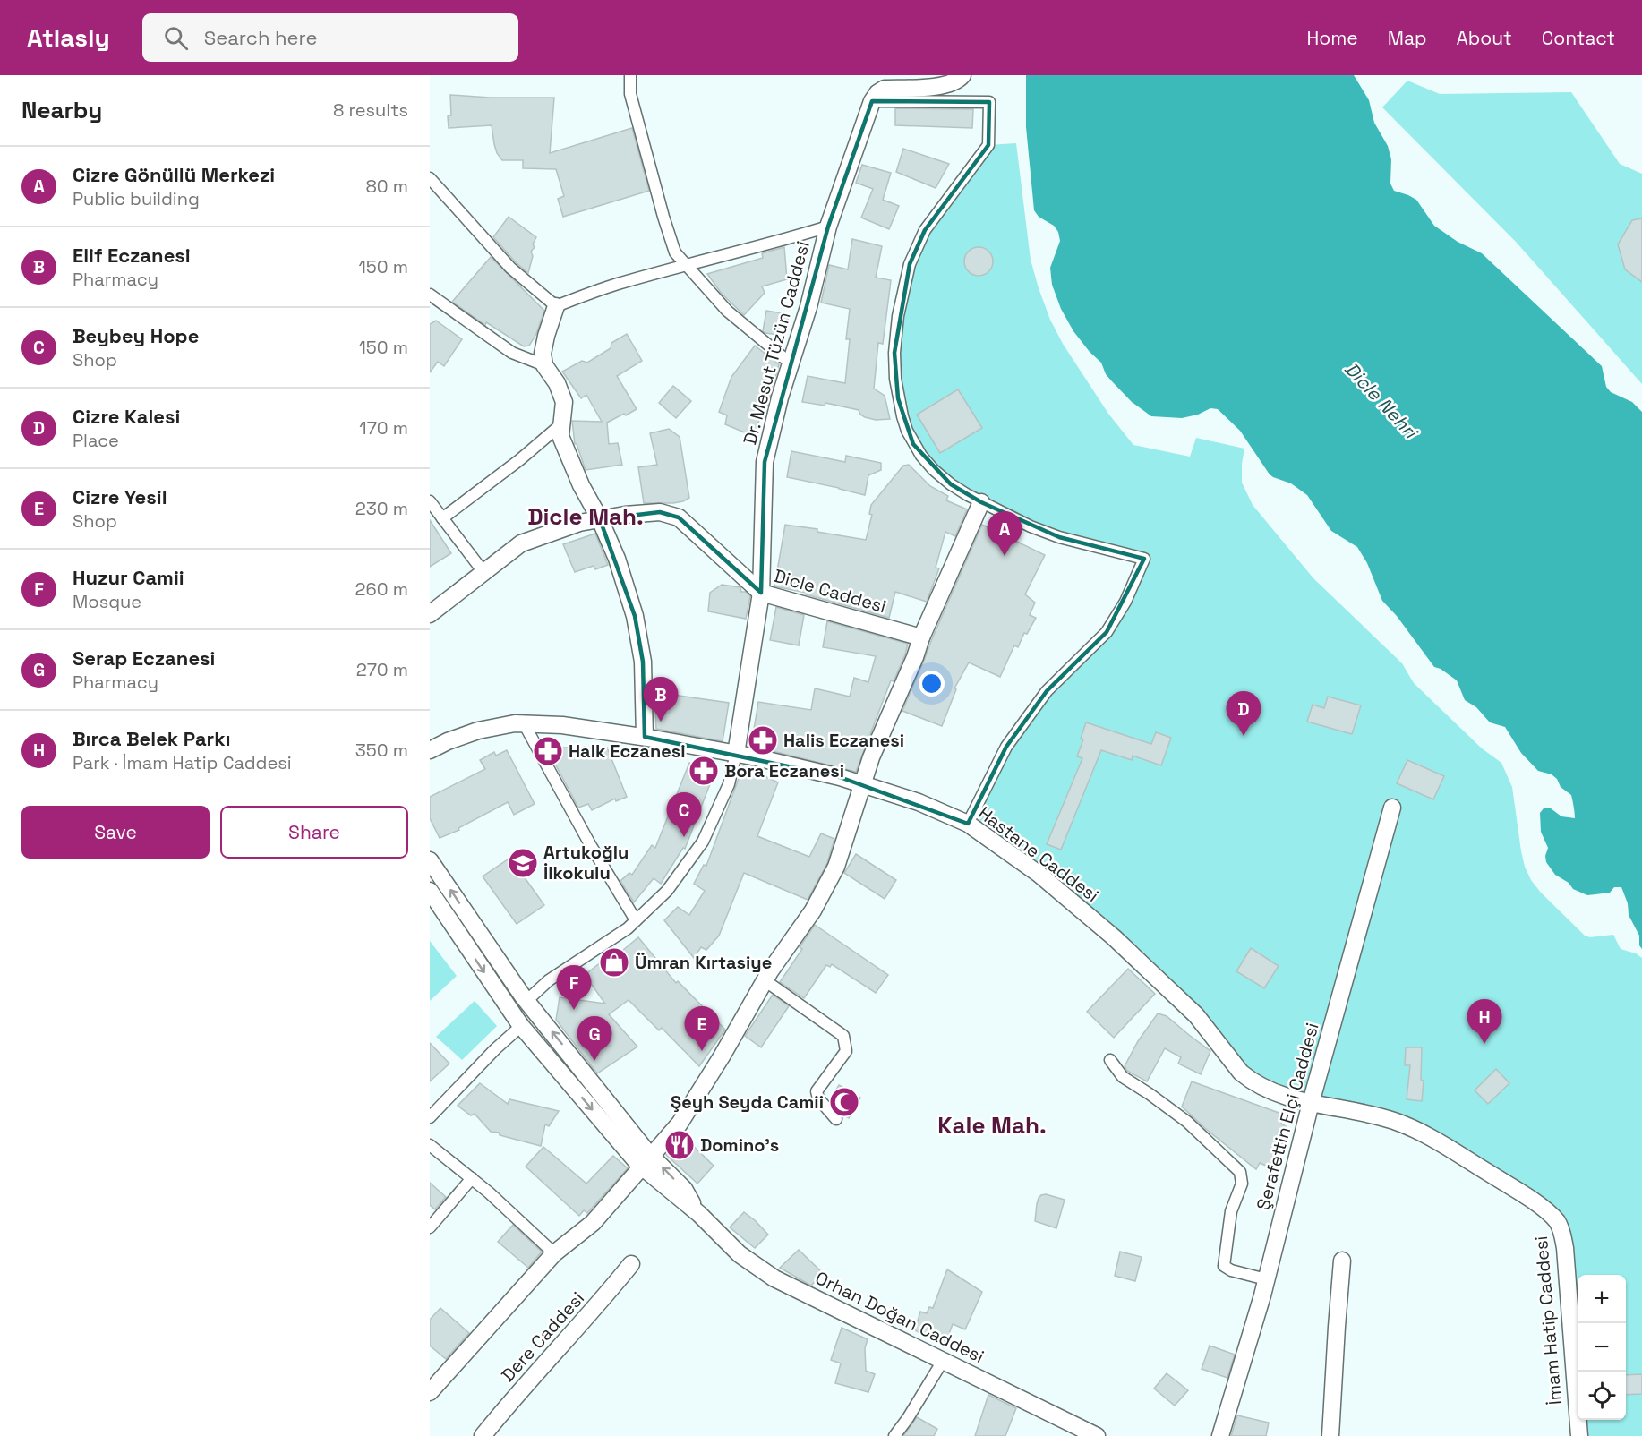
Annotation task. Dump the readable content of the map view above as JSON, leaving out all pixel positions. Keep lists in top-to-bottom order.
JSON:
{
  "streets": {
    "street": [
      "Dr. Mesut Tüzün Caddesi",
      "Dicle Caddesi",
      "Hastane Caddesi",
      "Şerafettin Elçi Caddesi",
      "Orhan Doğan Caddesi",
      "İmam Hatip Caddesi",
      "Dere Caddesi"
    ]
  },
  "crossings": [
    ["Dr. Mesut Tüzün Caddesi", "Dicle Caddesi"],
    ["Dr. Mesut Tüzün Caddesi", "Hastane Caddesi"],
    ["Dr. Mesut Tüzün Caddesi", "Orhan Doğan Caddesi"],
    ["Hastane Caddesi", "Şerafettin Elçi Caddesi"],
    ["Hastane Caddesi", "İmam Hatip Caddesi"],
    ["Şerafettin Elçi Caddesi", "İmam Hatip Caddesi"]
  ],
  "districts": ["Dicle Mah.", "Kale Mah."],
  "water": ["Dicle Nehri"],
  "places": {
    "pharmacy": ["Halis Eczanesi", "Halk Eczanesi", "Bora Eczanesi"],
    "school or university": ["Artukoğlu İlkokulu"],
    "shop": ["Ümran Kırtasiye"],
    "mosque": ["Şeyh Seyda Camii"],
    "restaurant": ["Domino's"]
  },
  "page": {
    "header": "Atlasly",
    "search": "Search here",
    "nav": [
      "Home",
      "Map",
      "About",
      "Contact"
    ],
    "heading": ["Nearby", "8 results"],
    "list": [
      {
        "mark": "A",
        "name": "Cizre Gönüllü Merkezi",
        "note": "Public building",
        "value": "80 m"
      },
      {
        "mark": "B",
        "name": "Elif Eczanesi",
        "note": "Pharmacy",
        "value": "150 m"
      },
      {
        "mark": "C",
        "name": "Beybey Hope",
        "note": "Shop",
        "value": "150 m"
      },
      {
        "mark": "D",
        "name": "Cizre Kalesi",
        "note": "Place",
        "value": "170 m"
      },
      {
        "mark": "E",
        "name": "Cizre Yesil",
        "note": "Shop",
        "value": "230 m"
      },
      {
        "mark": "F",
        "name": "Huzur Camii",
        "note": "Mosque",
        "value": "260 m"
      },
      {
        "mark": "G",
        "name": "Serap Eczanesi",
        "note": "Pharmacy",
        "value": "270 m"
      },
      {
        "mark": "H",
        "name": "Bırca Belek Parkı",
        "note": "Park · İmam Hatip Caddesi",
        "value": "350 m"
      }
    ],
    "pins": [
      "A",
      "B",
      "D",
      "C",
      "F",
      "H",
      "E",
      "G"
    ],
    "buttons": ["Save", "Share"],
    "map_buttons": ["+", "−"]
  }
}
